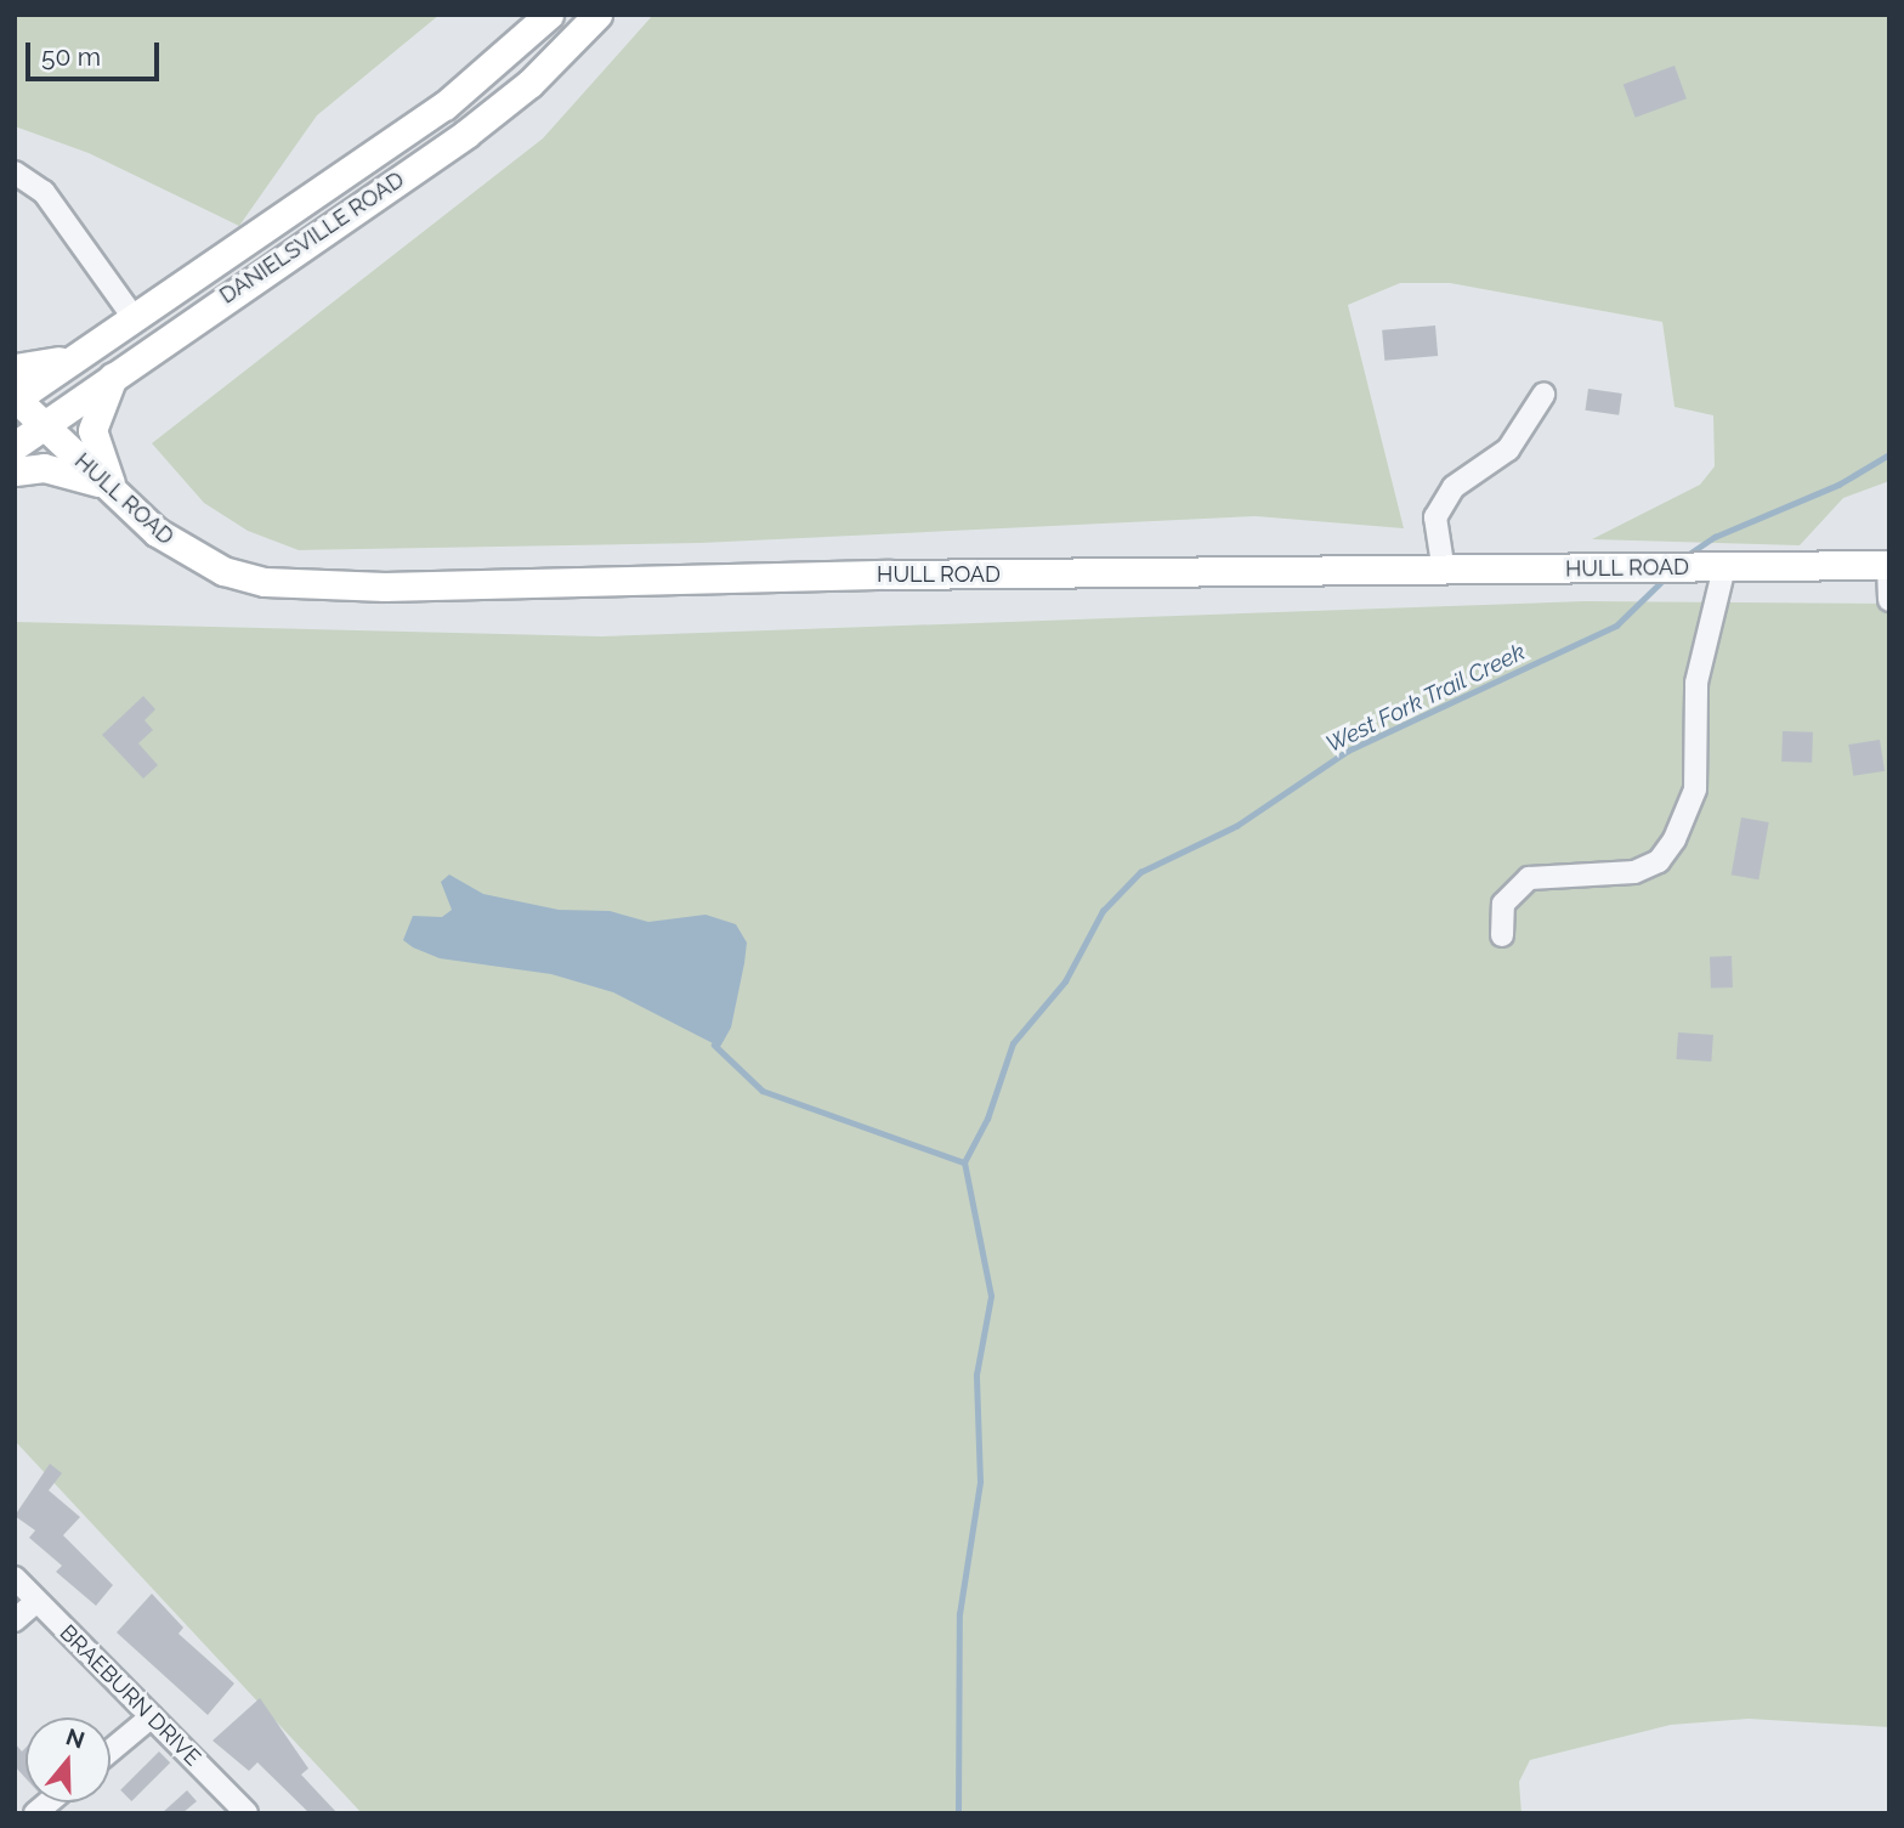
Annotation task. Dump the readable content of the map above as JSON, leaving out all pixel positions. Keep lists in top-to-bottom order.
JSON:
{
  "streets": {
    "main road": ["DANIELSVILLE ROAD", "HULL ROAD"],
    "street": ["BRAEBURN DRIVE"]
  },
  "crossings": [
    ["DANIELSVILLE ROAD", "HULL ROAD"]
  ],
  "water": ["West Fork Trail Creek"],
  "scale_bar": "50 m",
  "north": "top"
}
